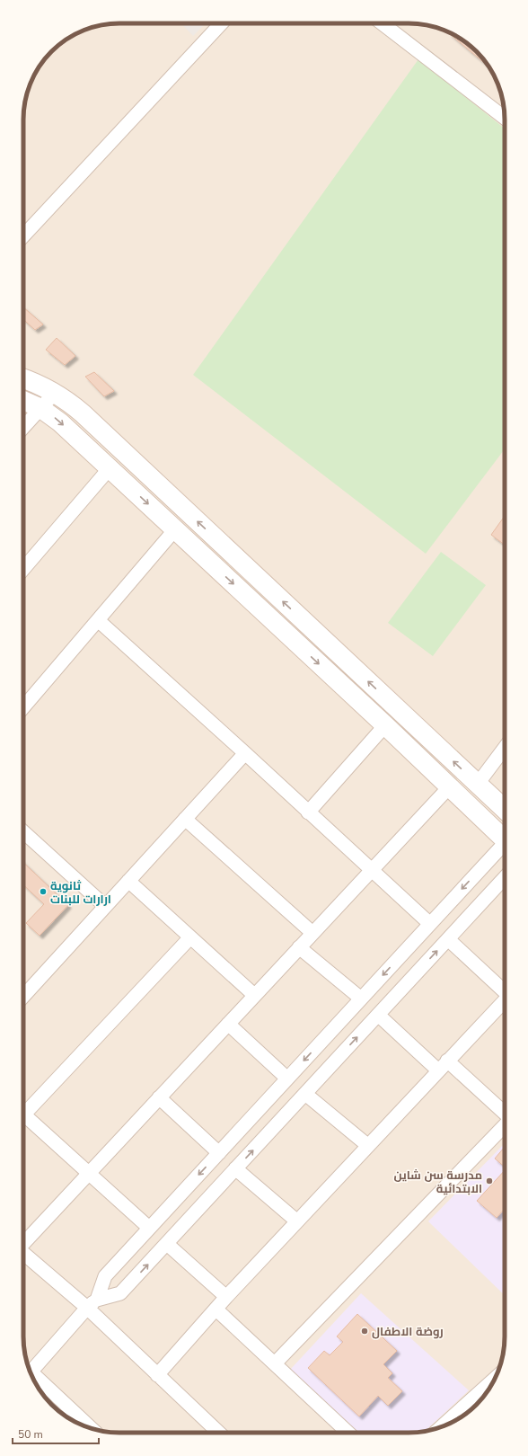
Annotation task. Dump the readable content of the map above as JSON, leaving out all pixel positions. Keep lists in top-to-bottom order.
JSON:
{
  "places": ["ثانوية ارارات للبنات", "مدرسة سن شاين الابتدائية", "روضة الاطفال"],
  "scale_bar": "50 m"
}
